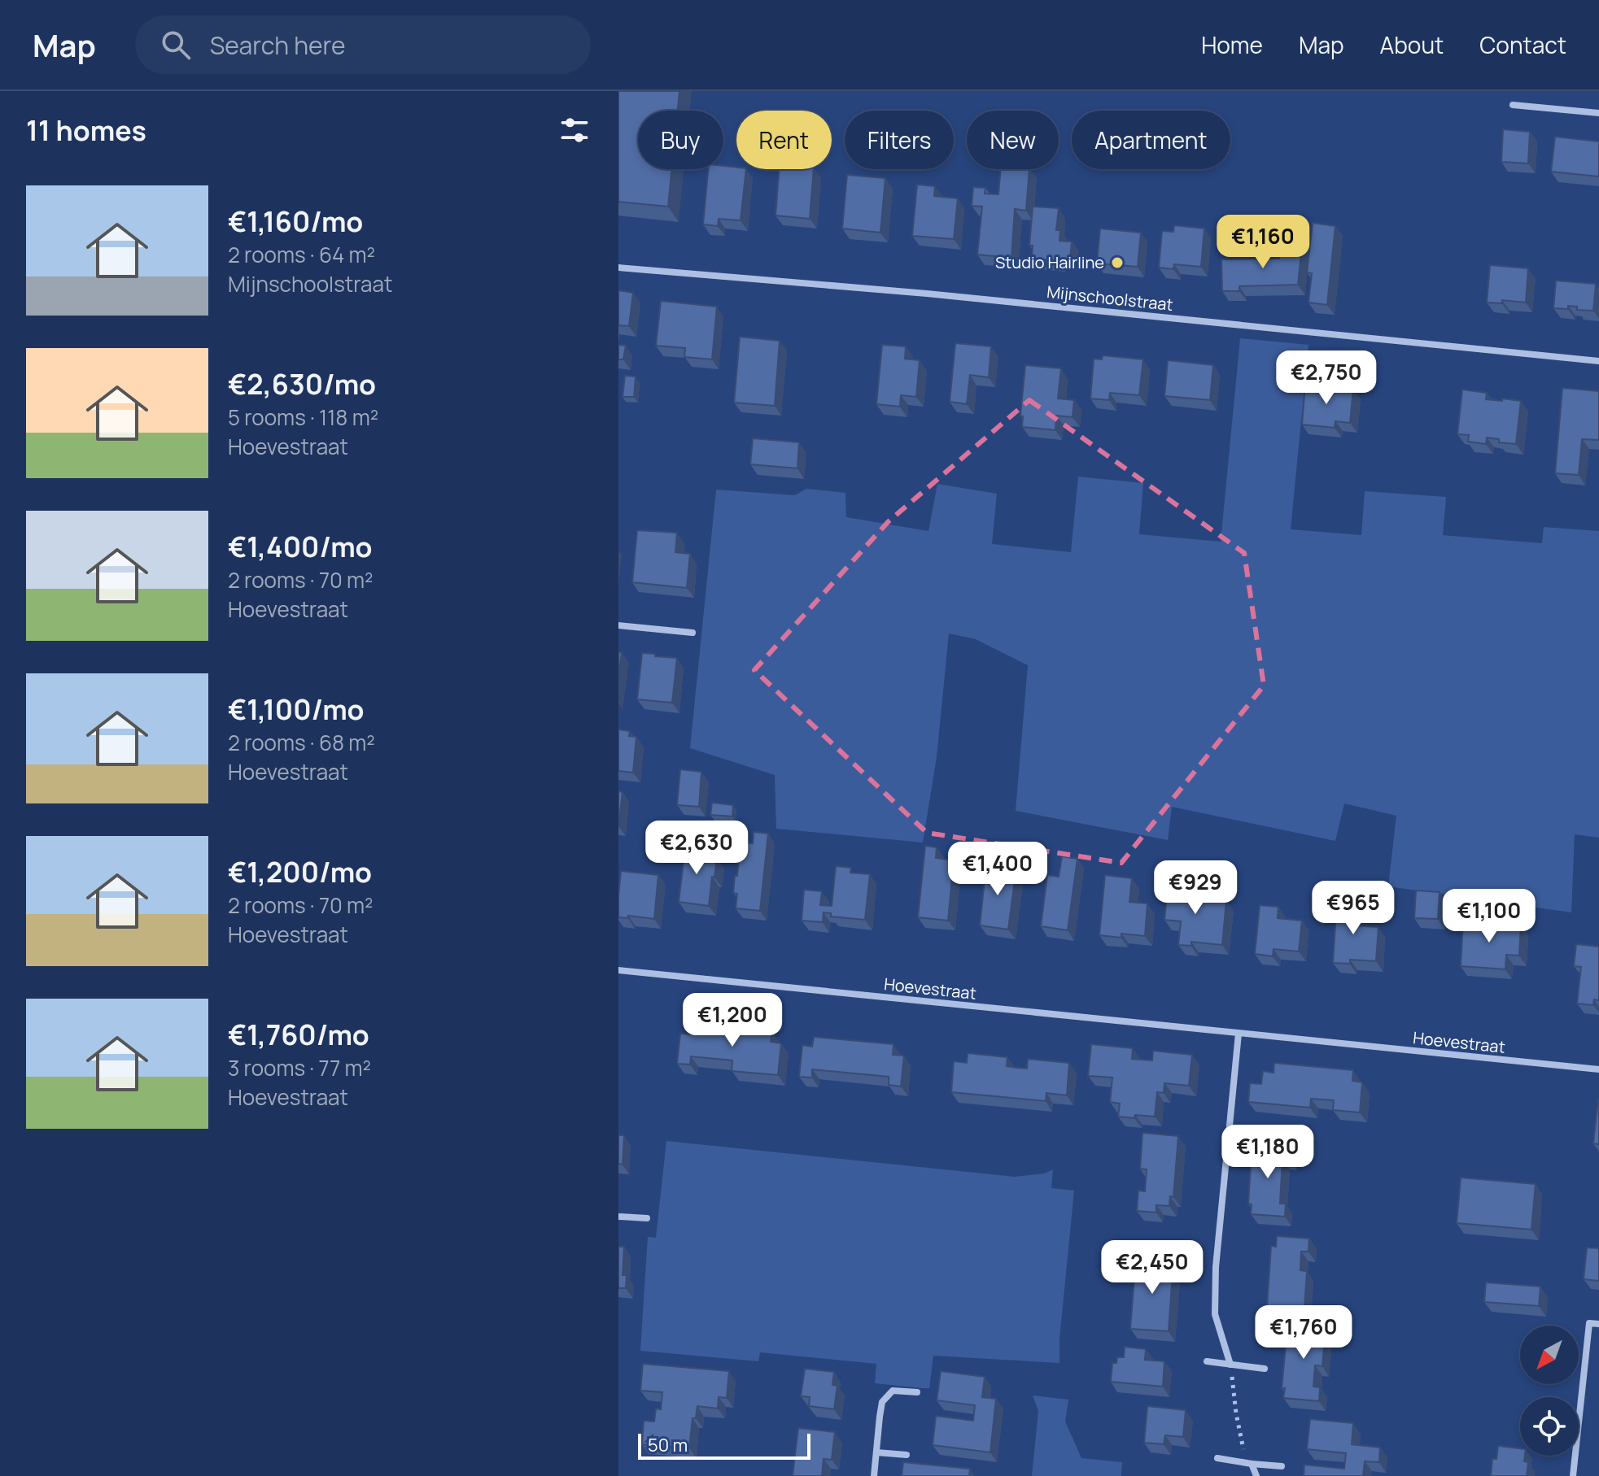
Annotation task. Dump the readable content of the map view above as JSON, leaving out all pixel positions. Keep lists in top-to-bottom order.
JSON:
{
  "streets": {
    "street": ["Mijnschoolstraat", "Hoevestraat"]
  },
  "places": ["Studio Hairline"],
  "scale_bar": "50 m",
  "north": "bottom left",
  "page": {
    "header": "Map",
    "search": "Search here",
    "nav": [
      "Home",
      "Map",
      "About",
      "Contact"
    ],
    "heading": "11 homes",
    "chip": [
      "Buy",
      "Rent",
      "Filters",
      "New",
      "Apartment"
    ],
    "list": [
      {
        "name": "€1,160/mo",
        "note": "2 rooms · 64 m² · Mijnschoolstraat"
      },
      {
        "name": "€2,630/mo",
        "note": "5 rooms · 118 m² · Hoevestraat"
      },
      {
        "name": "€1,400/mo",
        "note": "2 rooms · 70 m² · Hoevestraat"
      },
      {
        "name": "€1,100/mo",
        "note": "2 rooms · 68 m² · Hoevestraat"
      },
      {
        "name": "€1,200/mo",
        "note": "2 rooms · 70 m² · Hoevestraat"
      },
      {
        "name": "€1,760/mo",
        "note": "3 rooms · 77 m² · Hoevestraat"
      }
    ],
    "price": [
      "€1,160",
      "€2,750",
      "€2,630",
      "€1,400",
      "€929",
      "€965",
      "€1,100",
      "€1,200",
      "€1,180",
      "€2,450",
      "€1,760"
    ],
    "scale": "50 m"
  }
}
